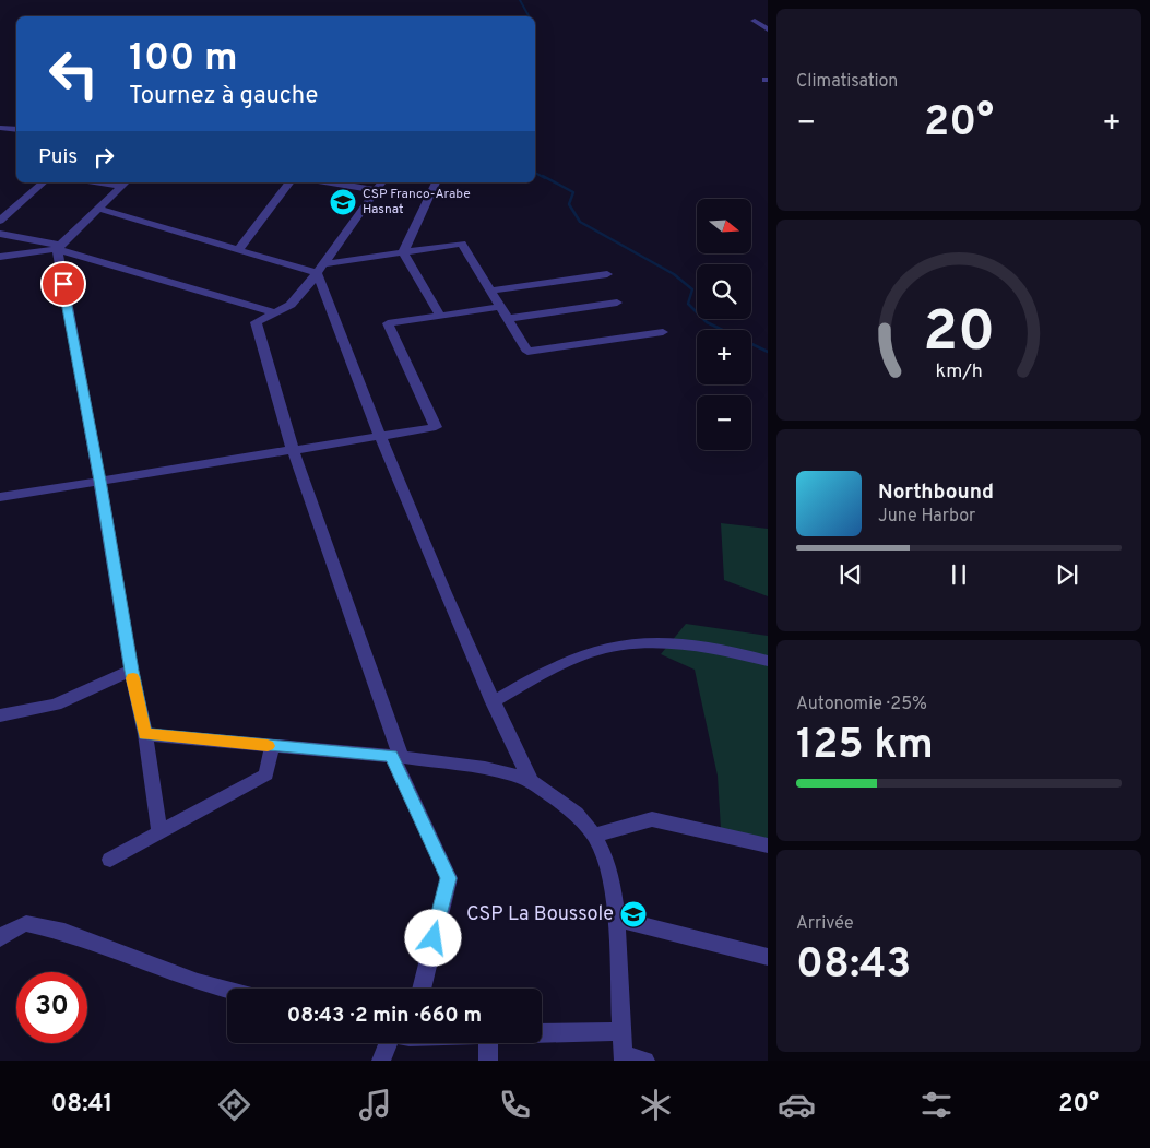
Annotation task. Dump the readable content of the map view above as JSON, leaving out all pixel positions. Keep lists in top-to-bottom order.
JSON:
{
  "places": {
    "school or university": ["CSP Franco-Arabe Hasnat", "CSP La Boussole"]
  },
  "north": "right",
  "page": {
    "tile": [
      "Climatisation",
      ["Autonomie · 25%", "125 km"],
      ["Arrivée", "08:43"]
    ],
    "turn": ["100 m", "Tournez à gauche"],
    "heat": ["−", "20°", "+"],
    "then": "Puis",
    "map_buttons": ["+", "−"],
    "song": ["Northbound", "June Harbor"],
    "limit": "30",
    "trip": "08:43 · 2 min · 660 m",
    "tabs": ["08:41", "20°"],
    "gauge": ["20", "km/h"]
  }
}
